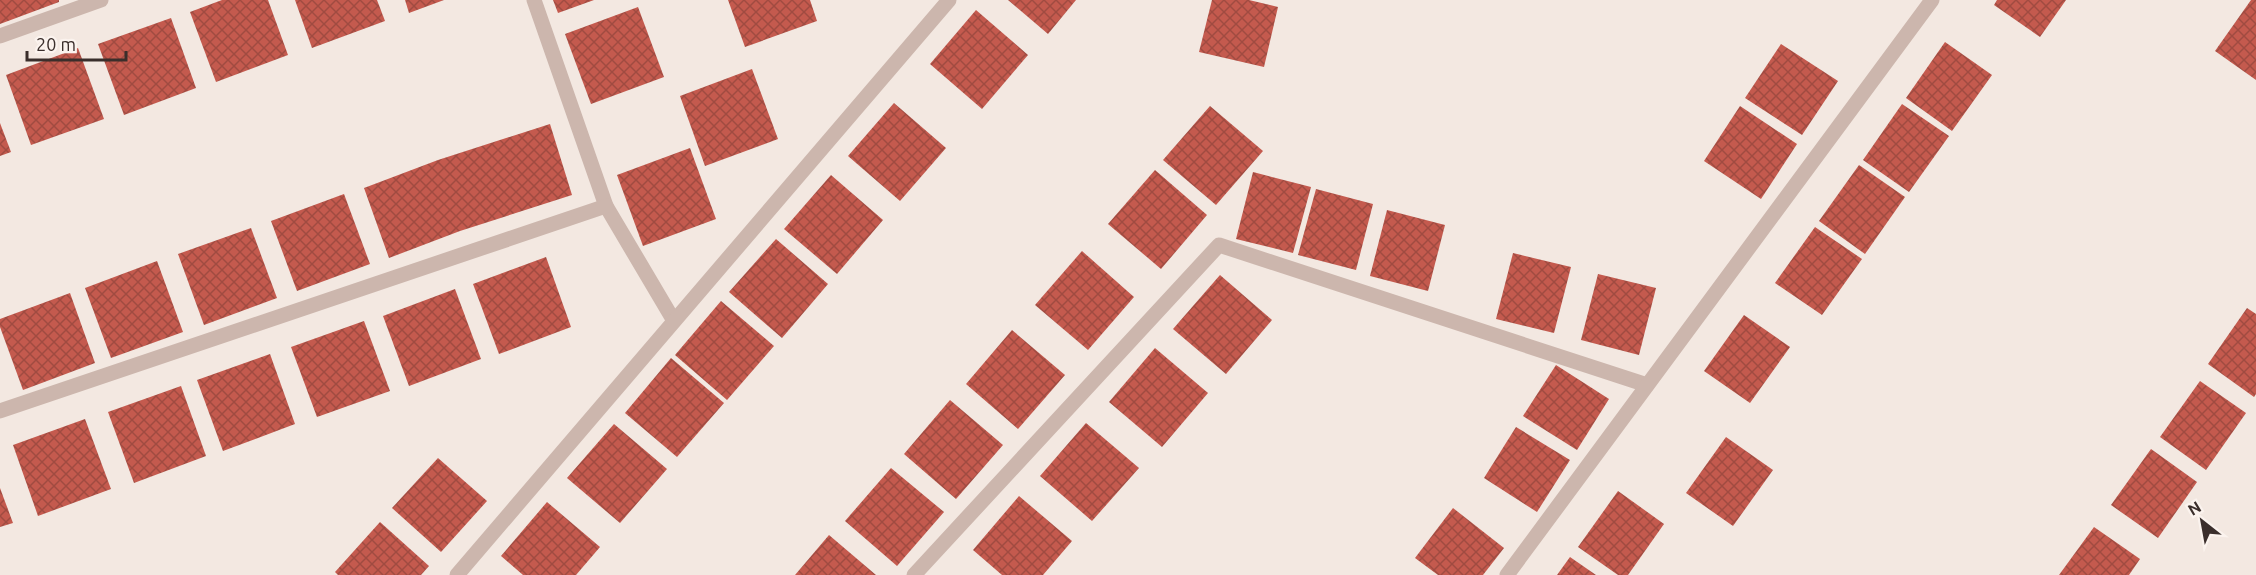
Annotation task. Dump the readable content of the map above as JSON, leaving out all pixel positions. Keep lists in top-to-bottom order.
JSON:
{
  "scale_bar": "20 m",
  "north": "top left"
}
